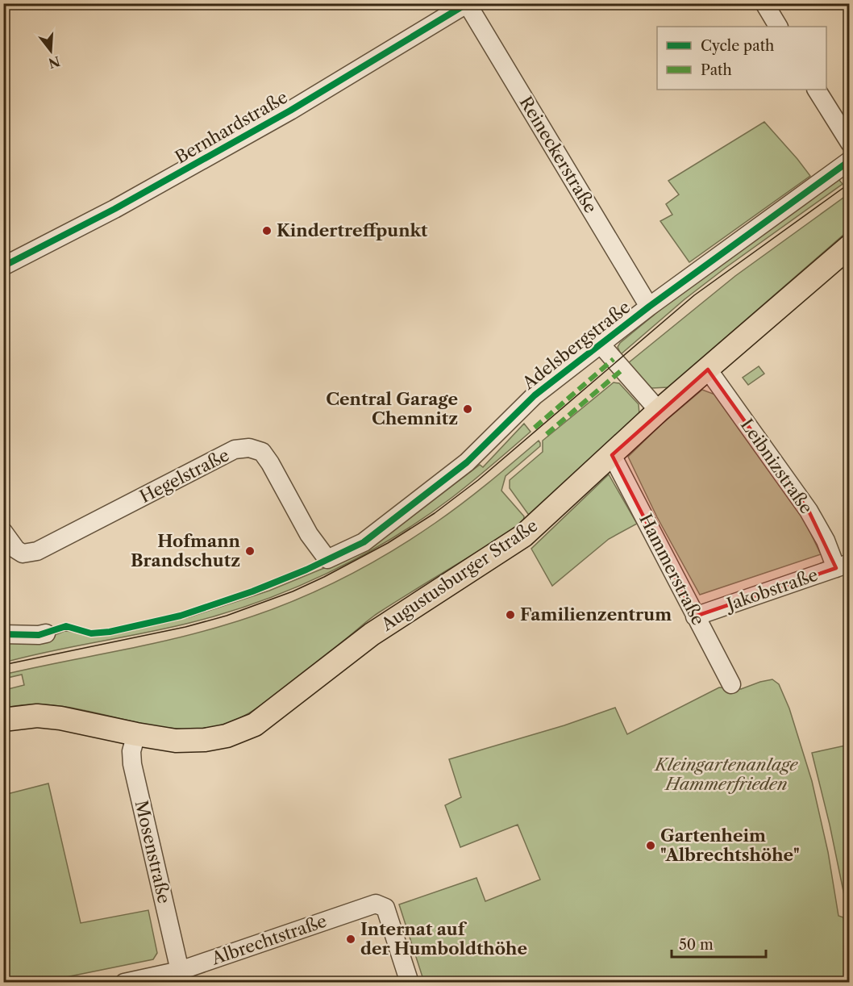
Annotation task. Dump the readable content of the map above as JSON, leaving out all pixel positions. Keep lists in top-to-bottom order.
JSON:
{
  "streets": {
    "main road": ["Augustusburger Straße"],
    "street": [
      "Bernhardstraße",
      "Reineckerstraße",
      "Adelsbergstraße",
      "Leibnizstraße",
      "Hegelstraße",
      "Hammerstraße",
      "Jakobstraße",
      "Mosenstraße",
      "Albrechtstraße"
    ]
  },
  "crossings": [
    ["Bernhardstraße", "Reineckerstraße"],
    ["Reineckerstraße", "Adelsbergstraße"],
    ["Adelsbergstraße", "Hegelstraße"],
    ["Leibnizstraße", "Augustusburger Straße"],
    ["Leibnizstraße", "Jakobstraße"],
    ["Hammerstraße", "Augustusburger Straße"],
    ["Hammerstraße", "Jakobstraße"],
    ["Augustusburger Straße", "Mosenstraße"],
    ["Mosenstraße", "Albrechtstraße"]
  ],
  "parks": ["Kleingartenanlage Hammerfrieden"],
  "places": [
    "Kindertreffpunkt",
    "Central Garage Chemnitz",
    "Hofmann Brandschutz",
    "Familienzentrum",
    "Gartenheim \"Albrechtshöhe\"",
    "Internat auf der Humboldthöhe"
  ],
  "legend": ["Cycle path", "Path"],
  "scale_bar": "50 m",
  "north": "bottom"
}
